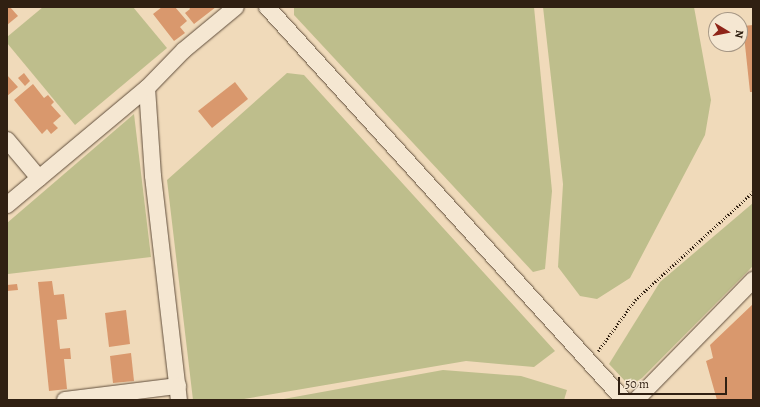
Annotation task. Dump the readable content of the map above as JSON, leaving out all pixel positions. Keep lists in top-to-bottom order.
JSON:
{
  "scale_bar": "50 m",
  "north": "right"
}
